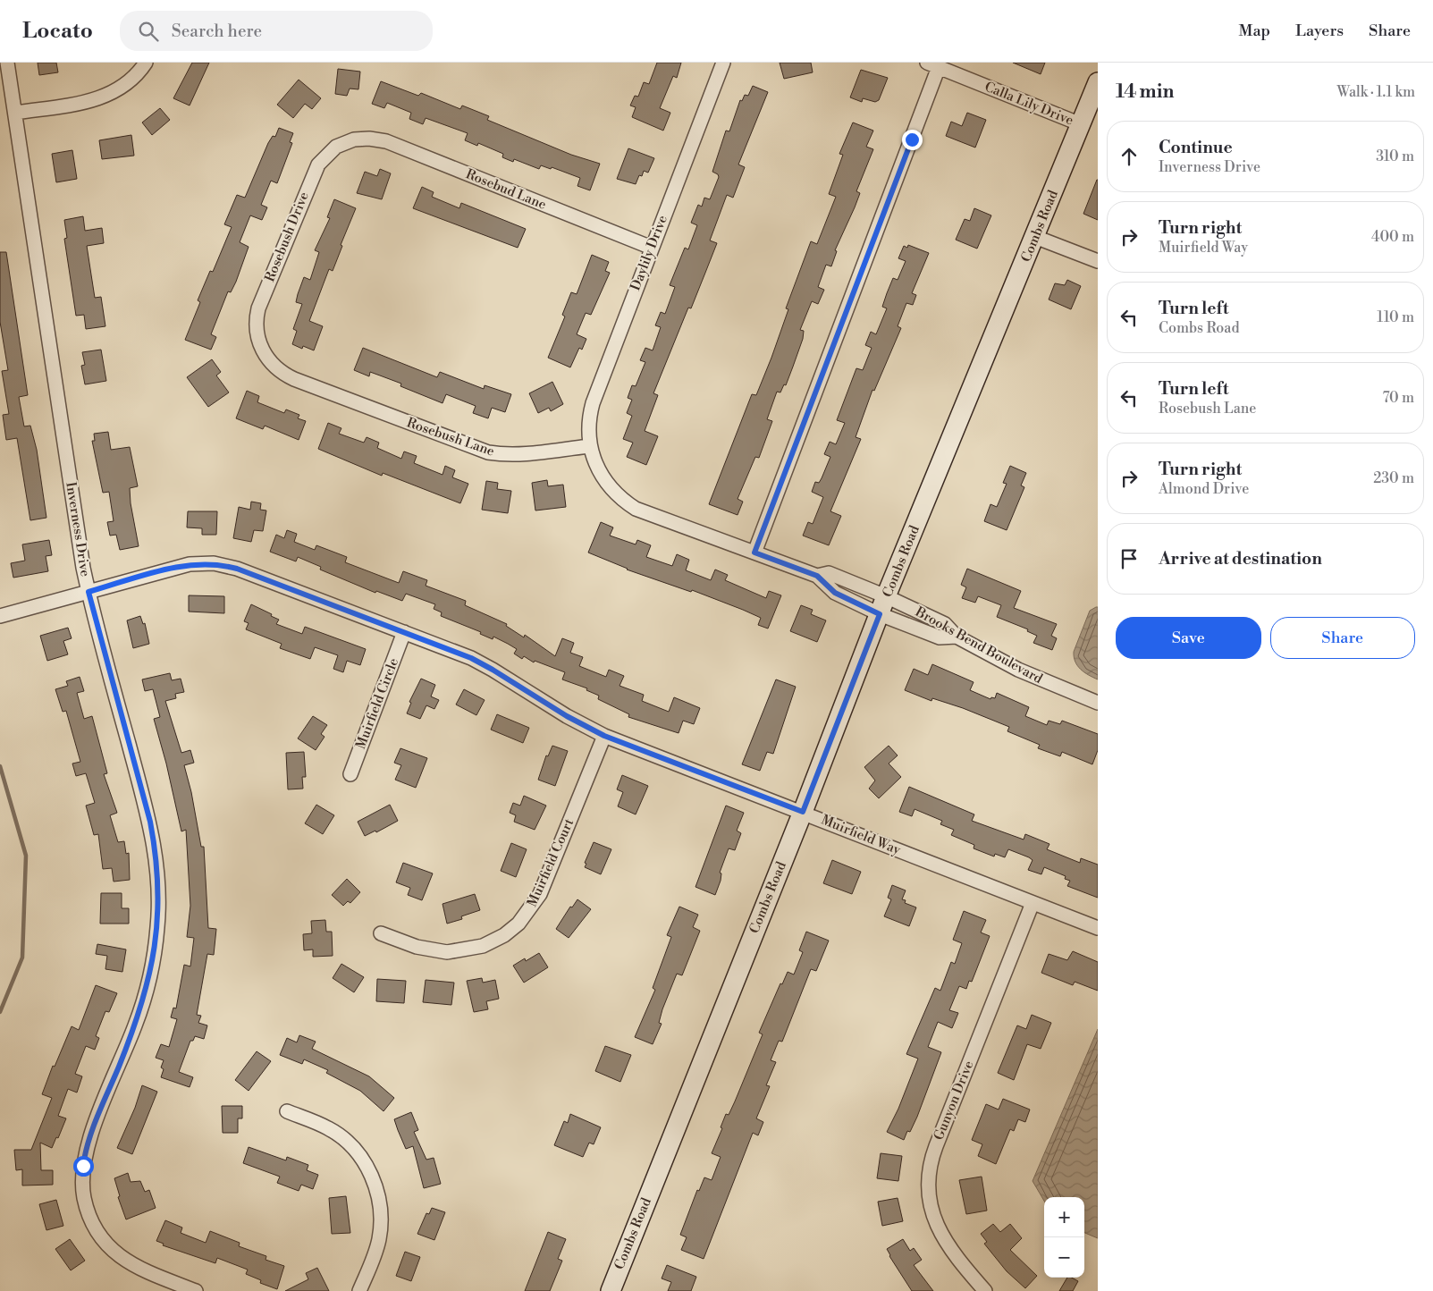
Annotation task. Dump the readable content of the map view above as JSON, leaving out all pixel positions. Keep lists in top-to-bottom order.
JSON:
{
  "streets": {
    "street": [
      "Calla Lily Drive",
      "Rosebud Lane",
      "Combs Road",
      "Rosebush Drive",
      "Daylily Drive",
      "Rosebush Lane",
      "Inverness Drive",
      "Brooks Bend Boulevard",
      "Muirfield Circle",
      "Muirfield Way",
      "Muirfield Court",
      "Gunyon Drive"
    ]
  },
  "crossings": [
    ["Calla Lily Drive", "Combs Road"],
    ["Rosebud Lane", "Rosebush Drive"],
    ["Rosebud Lane", "Daylily Drive"],
    ["Combs Road", "Brooks Bend Boulevard"],
    ["Combs Road", "Muirfield Way"],
    ["Rosebush Drive", "Rosebush Lane"],
    ["Daylily Drive", "Rosebush Lane"],
    ["Inverness Drive", "Muirfield Way"],
    ["Muirfield Circle", "Muirfield Way"],
    ["Muirfield Way", "Muirfield Court"],
    ["Muirfield Way", "Gunyon Drive"]
  ],
  "page": {
    "header": "Locato",
    "search": "Search here",
    "nav": ["Map", "Layers", "Share"],
    "heading": ["14 min", "Walk · 1.1 km"],
    "list": [
      ["Continue", "Inverness Drive", "310 m"],
      ["Turn right", "Muirfield Way", "400 m"],
      ["Turn left", "Combs Road", "110 m"],
      ["Turn left", "Rosebush Lane", "70 m"],
      ["Turn right", "Almond Drive", "230 m"],
      "Arrive at destination"
    ],
    "buttons": ["Save", "Share"],
    "map_buttons": ["+", "−"]
  }
}
